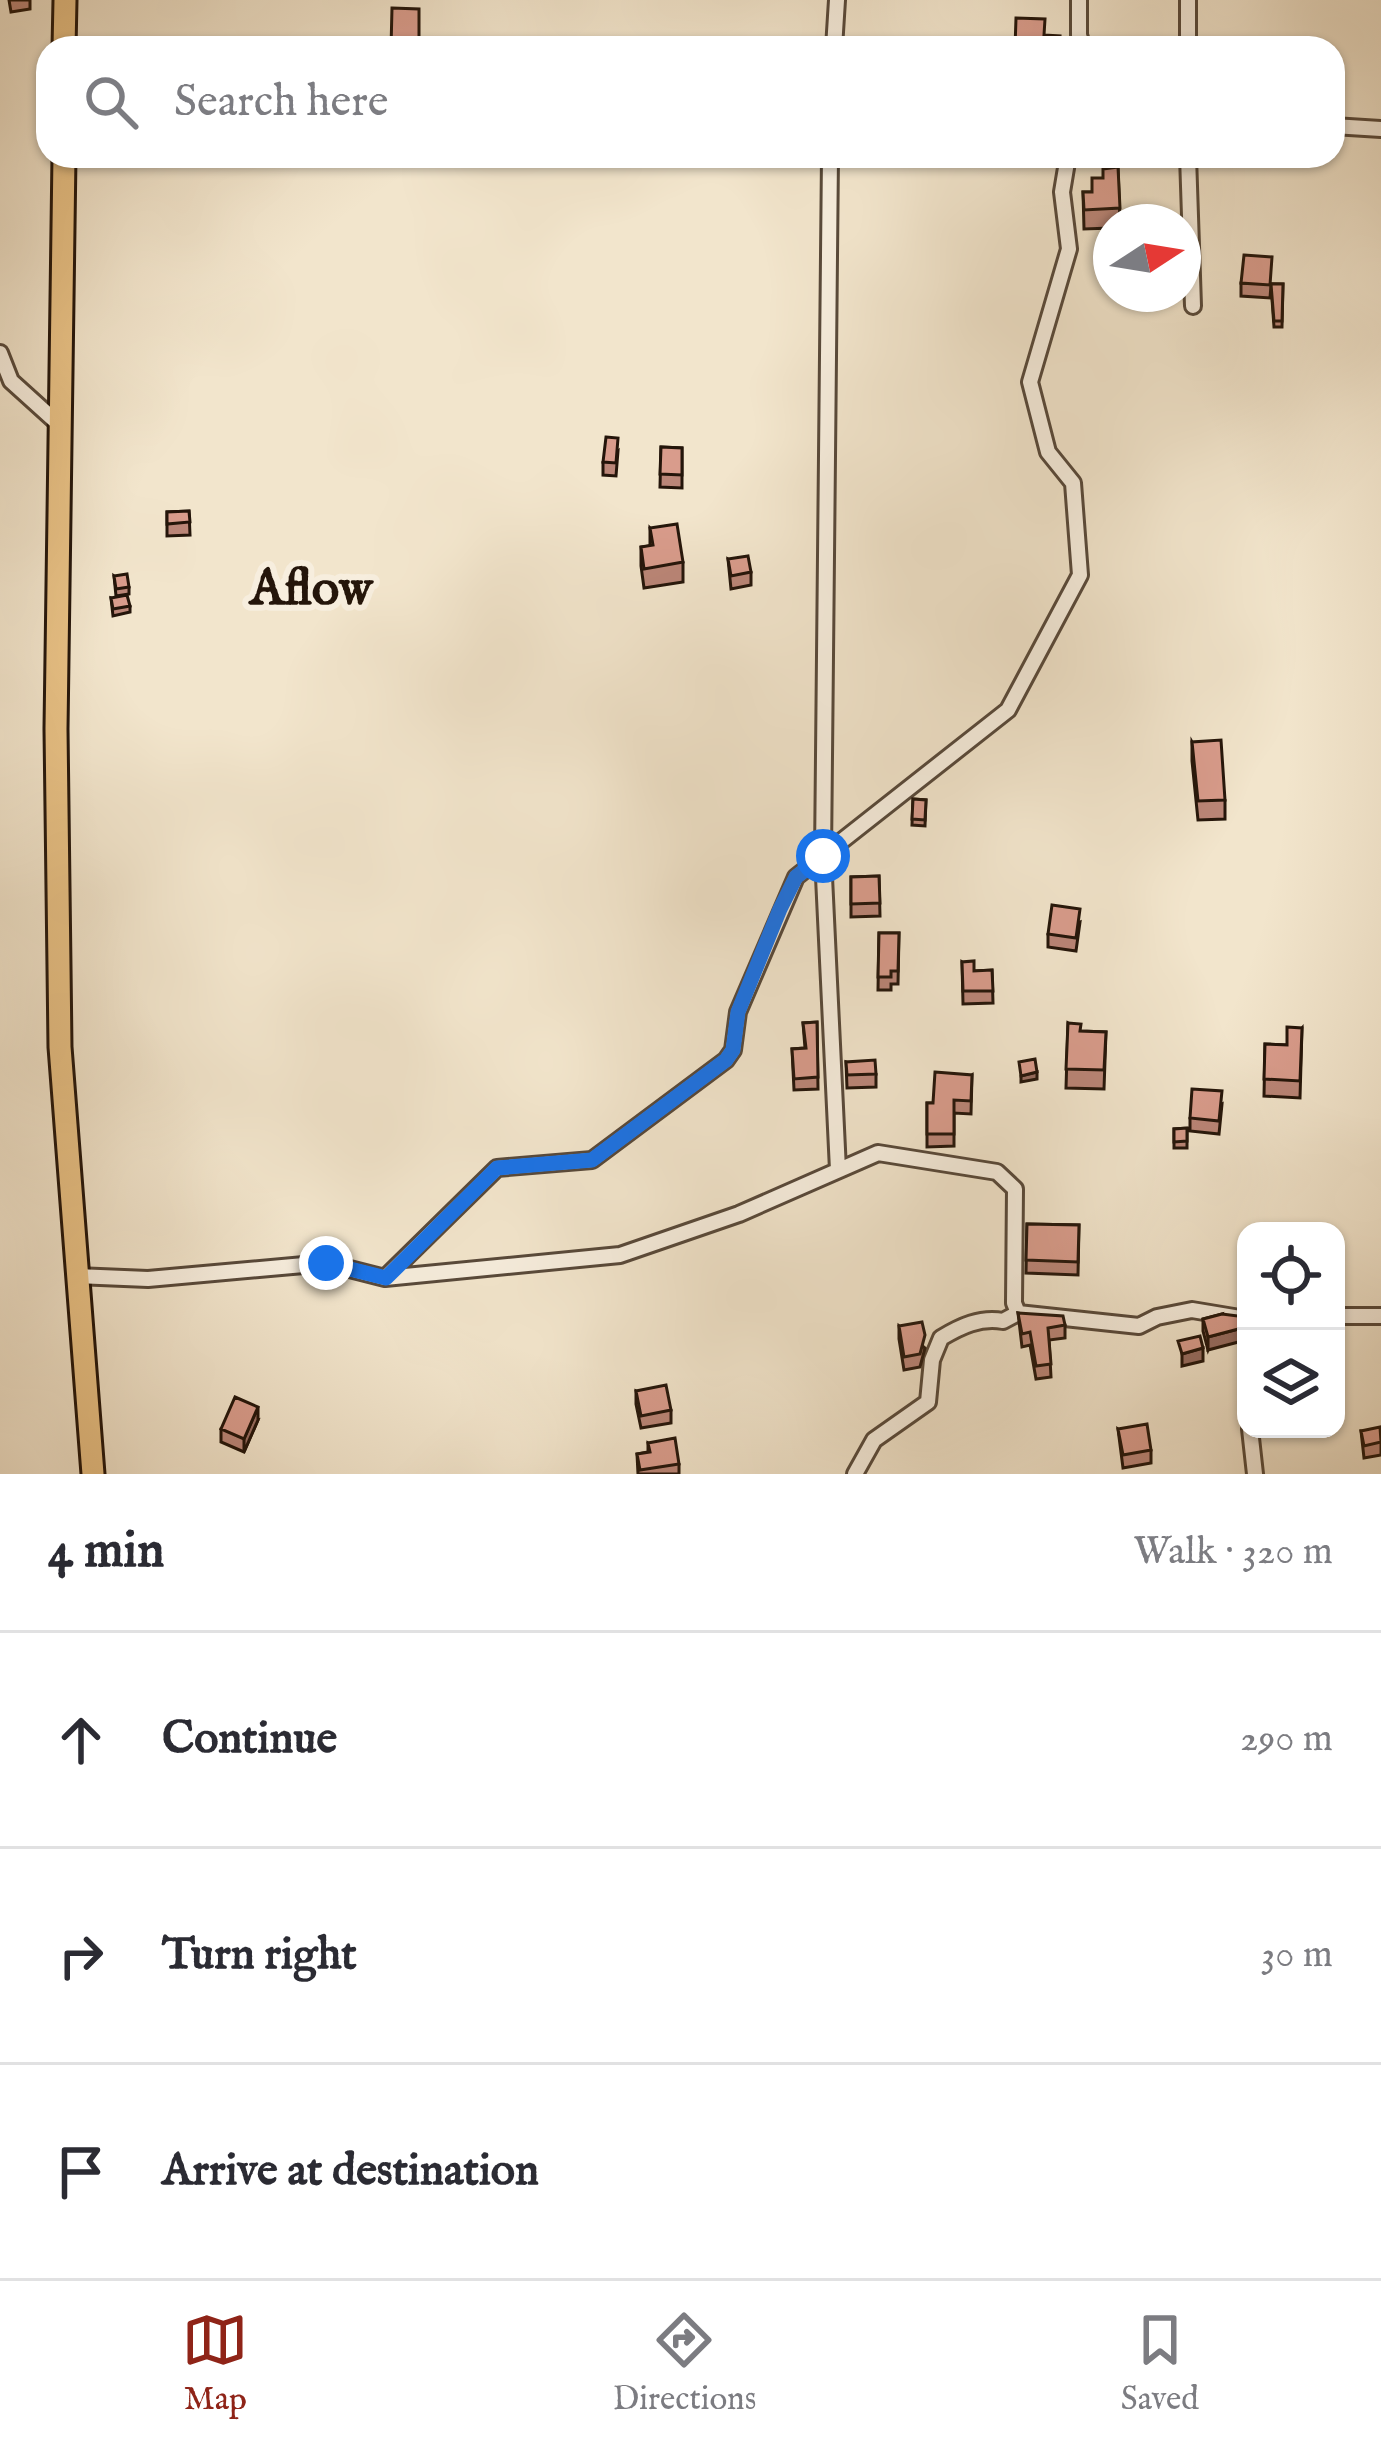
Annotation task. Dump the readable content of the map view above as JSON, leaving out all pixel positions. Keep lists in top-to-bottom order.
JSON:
{
  "districts": ["Aflow"],
  "north": "right",
  "page": {
    "search": "Search here",
    "heading": ["4 min", "Walk · 320 m"],
    "list": [
      ["Continue", "290 m"],
      ["Turn right", "30 m"],
      "Arrive at destination"
    ],
    "nav": ["Map", "Directions", "Saved"]
  }
}
